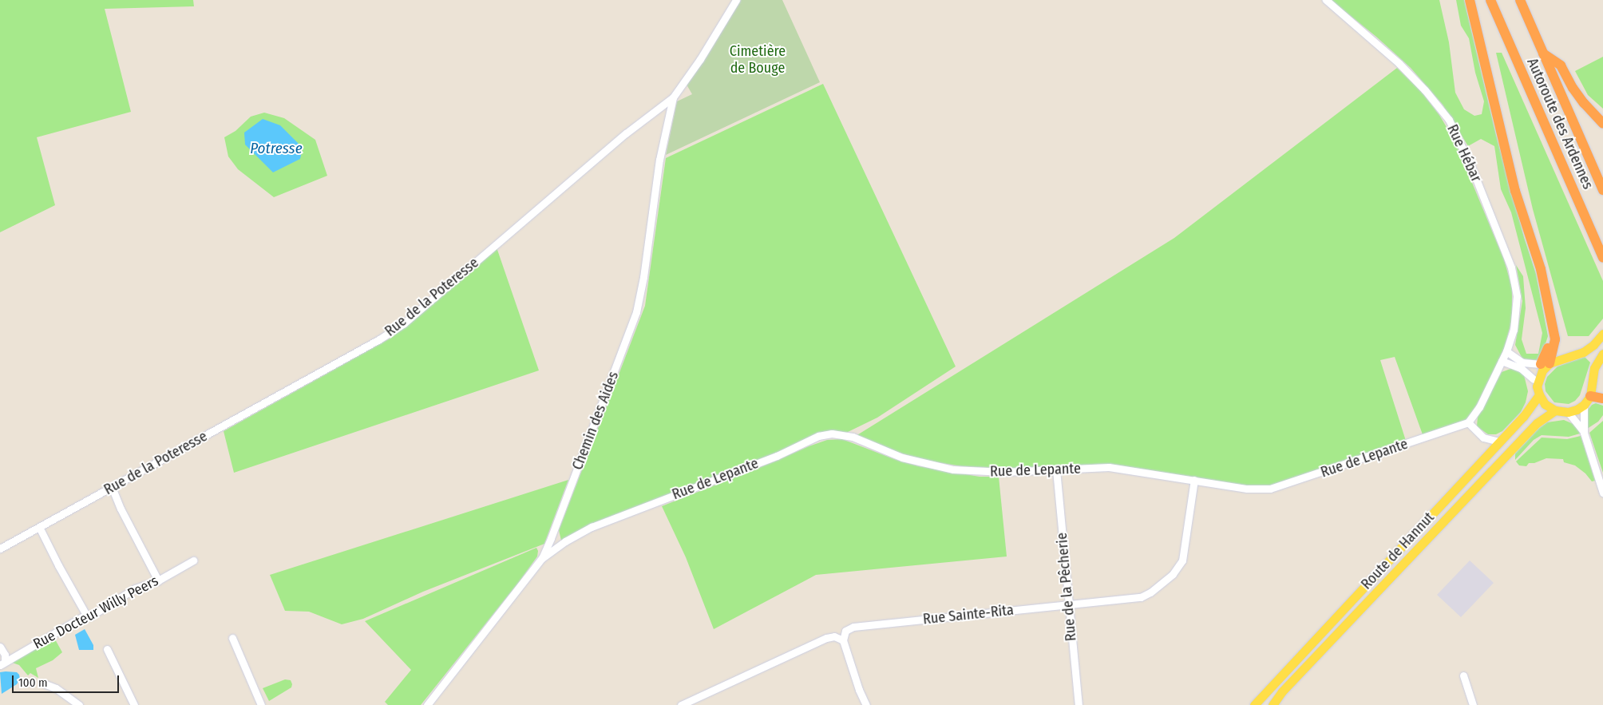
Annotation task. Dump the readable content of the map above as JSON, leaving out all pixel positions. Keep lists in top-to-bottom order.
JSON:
{
  "streets": {
    "highway": ["Autoroute des Ardennes"],
    "main road": ["Route de Hannut"],
    "street": [
      "Rue Hébar",
      "Rue de la Poteresse",
      "Chemin des Aides",
      "Rue de Lepante",
      "Rue de la Pêcherie",
      "Rue Docteur Willy Peers",
      "Rue Sainte-Rita"
    ]
  },
  "crossings": [
    ["Rue de la Poteresse", "Chemin des Aides"],
    ["Chemin des Aides", "Rue de Lepante"],
    ["Rue de Lepante", "Rue de la Pêcherie"],
    ["Rue de Lepante", "Rue Sainte-Rita"],
    ["Rue de la Pêcherie", "Rue Sainte-Rita"]
  ],
  "water": ["Potresse"],
  "parks": ["Cimetière de Bouge"],
  "scale_bar": "100 m"
}
